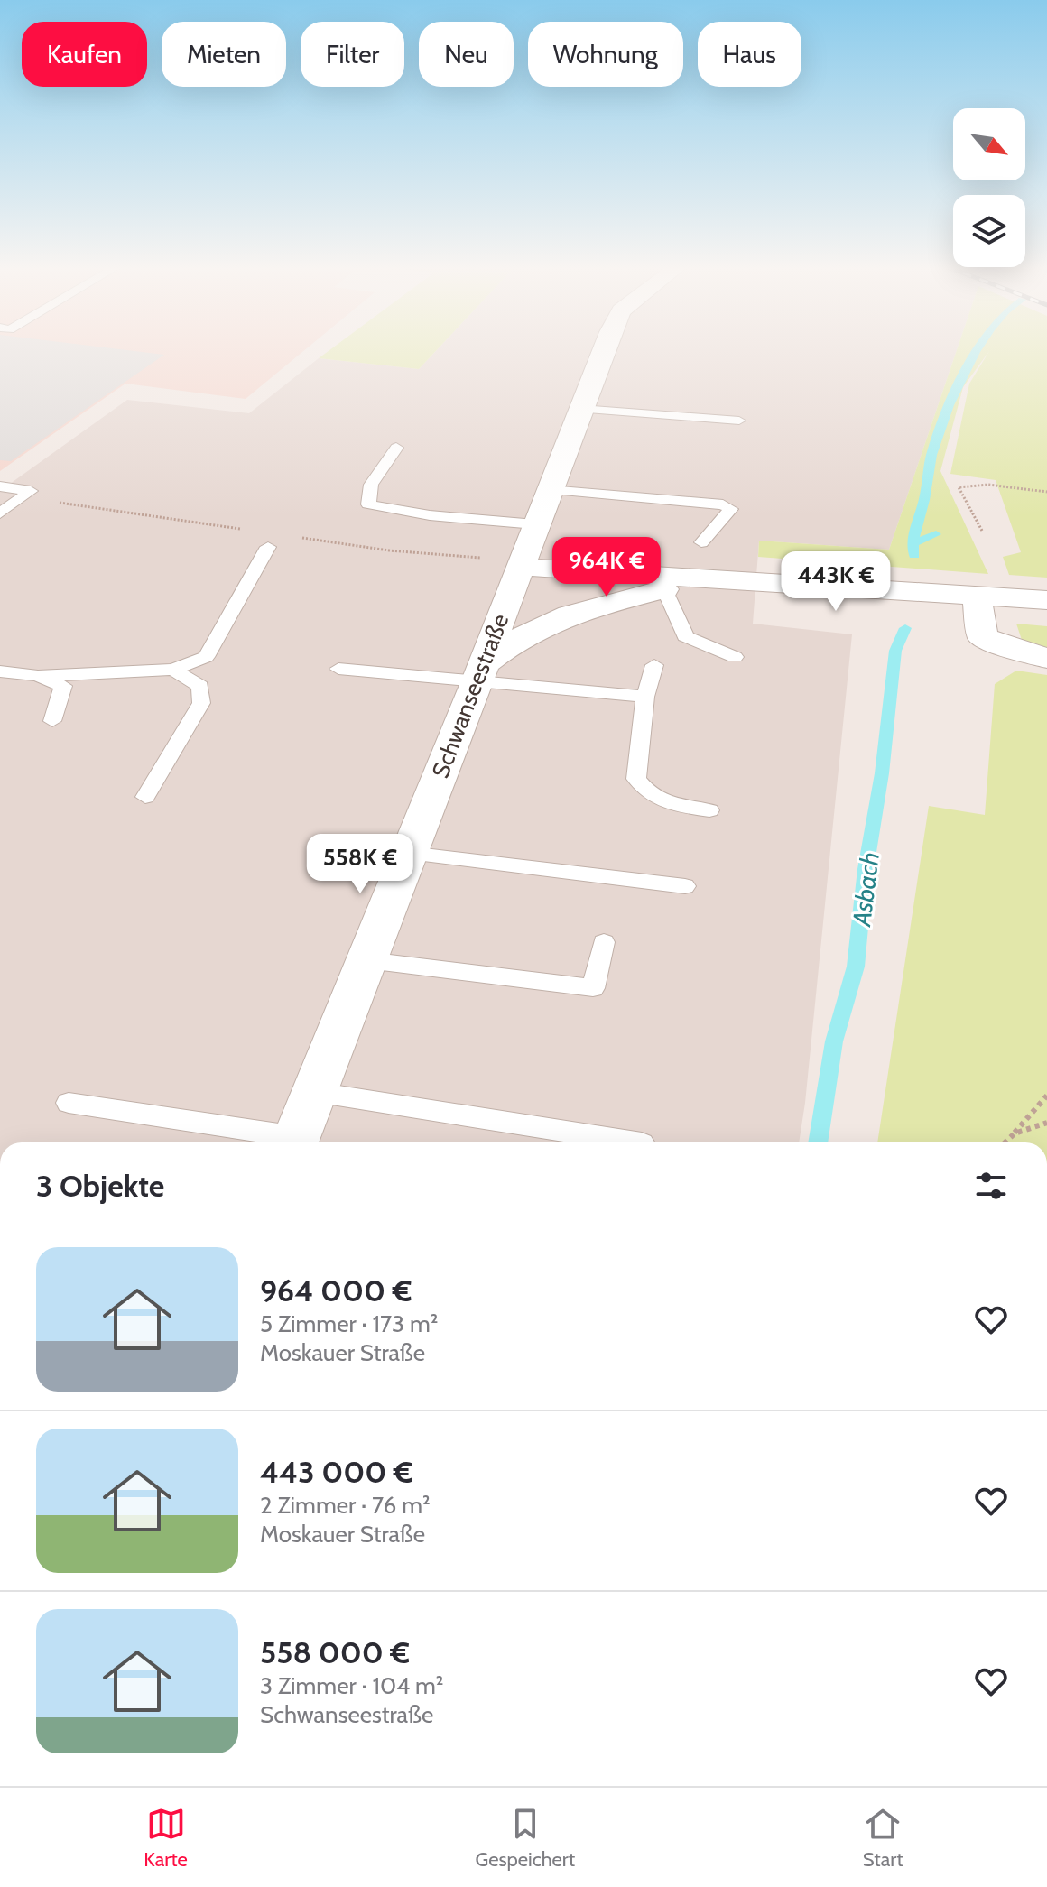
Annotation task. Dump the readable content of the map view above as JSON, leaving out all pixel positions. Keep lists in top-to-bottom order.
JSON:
{
  "streets": {
    "street": ["Schwanseestraße"]
  },
  "water": ["Asbach"],
  "north": "bottom right",
  "page": {
    "chip": [
      "Kaufen",
      "Mieten",
      "Filter",
      "Neu",
      "Wohnung",
      "Haus"
    ],
    "price": ["964K €", "443K €", "558K €"],
    "heading": "3 Objekte",
    "list": [
      {
        "name": "964 000 €",
        "note": "5 Zimmer · 173 m² · Moskauer Straße"
      },
      {
        "name": "443 000 €",
        "note": "2 Zimmer · 76 m² · Moskauer Straße"
      },
      {
        "name": "558 000 €",
        "note": "3 Zimmer · 104 m² · Schwanseestraße"
      }
    ],
    "tabs": ["Karte", "Gespeichert", "Start"]
  }
}
